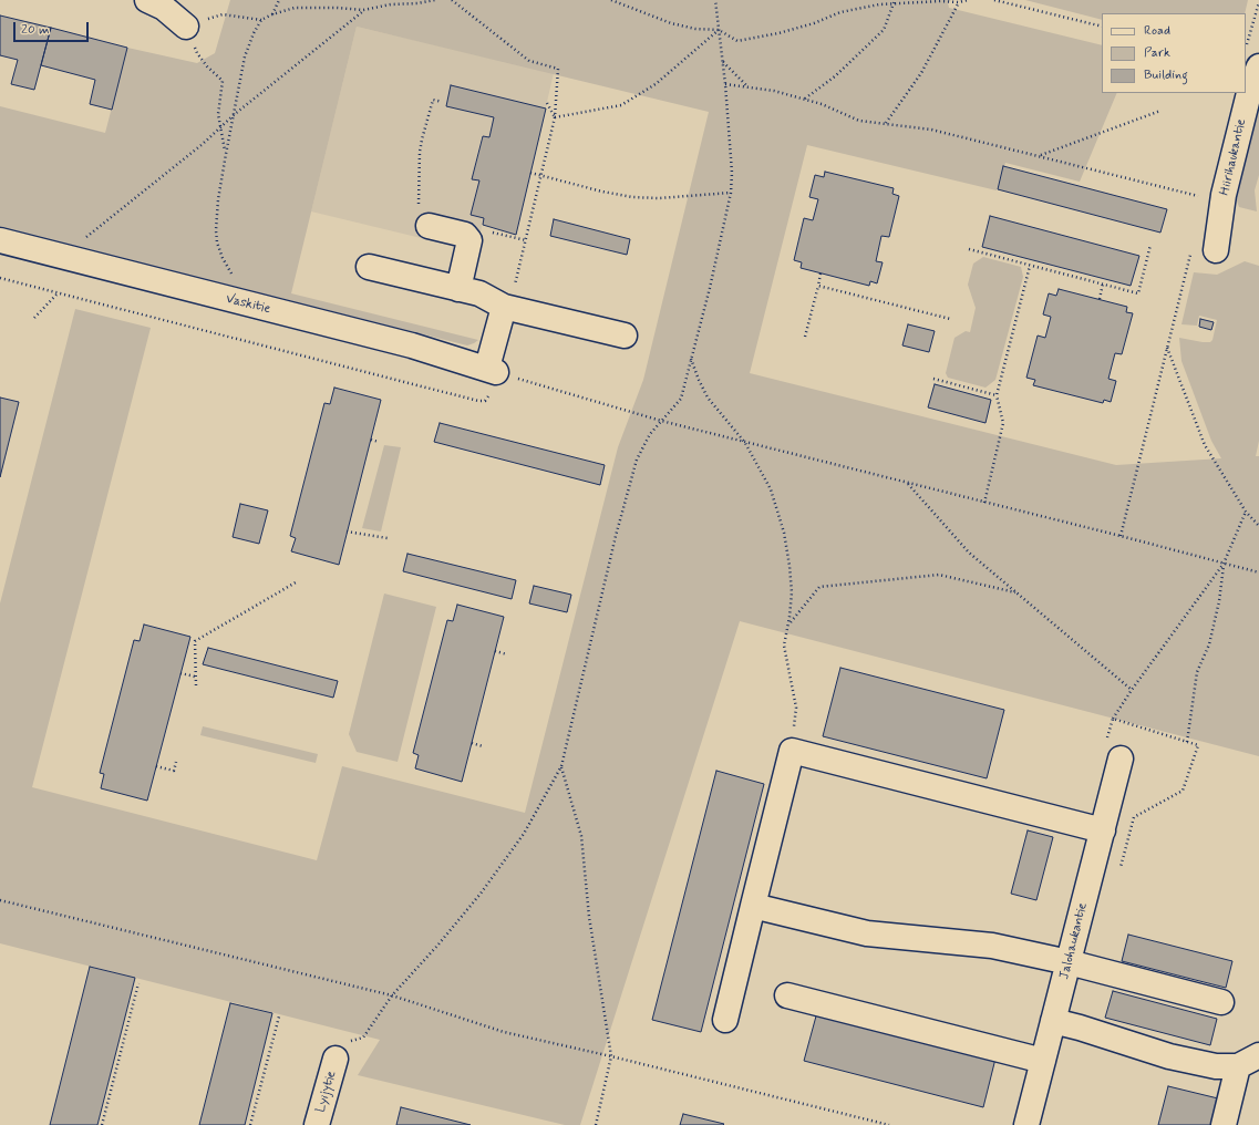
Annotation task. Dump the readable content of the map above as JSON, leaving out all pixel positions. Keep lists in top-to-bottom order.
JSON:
{
  "streets": {
    "street": [
      "Hiirihaukantie",
      "Vaskitie",
      "Jalohaukantie",
      "Lyijytie"
    ]
  },
  "legend": ["Road", "Park", "Building"],
  "scale_bar": "20 m"
}
